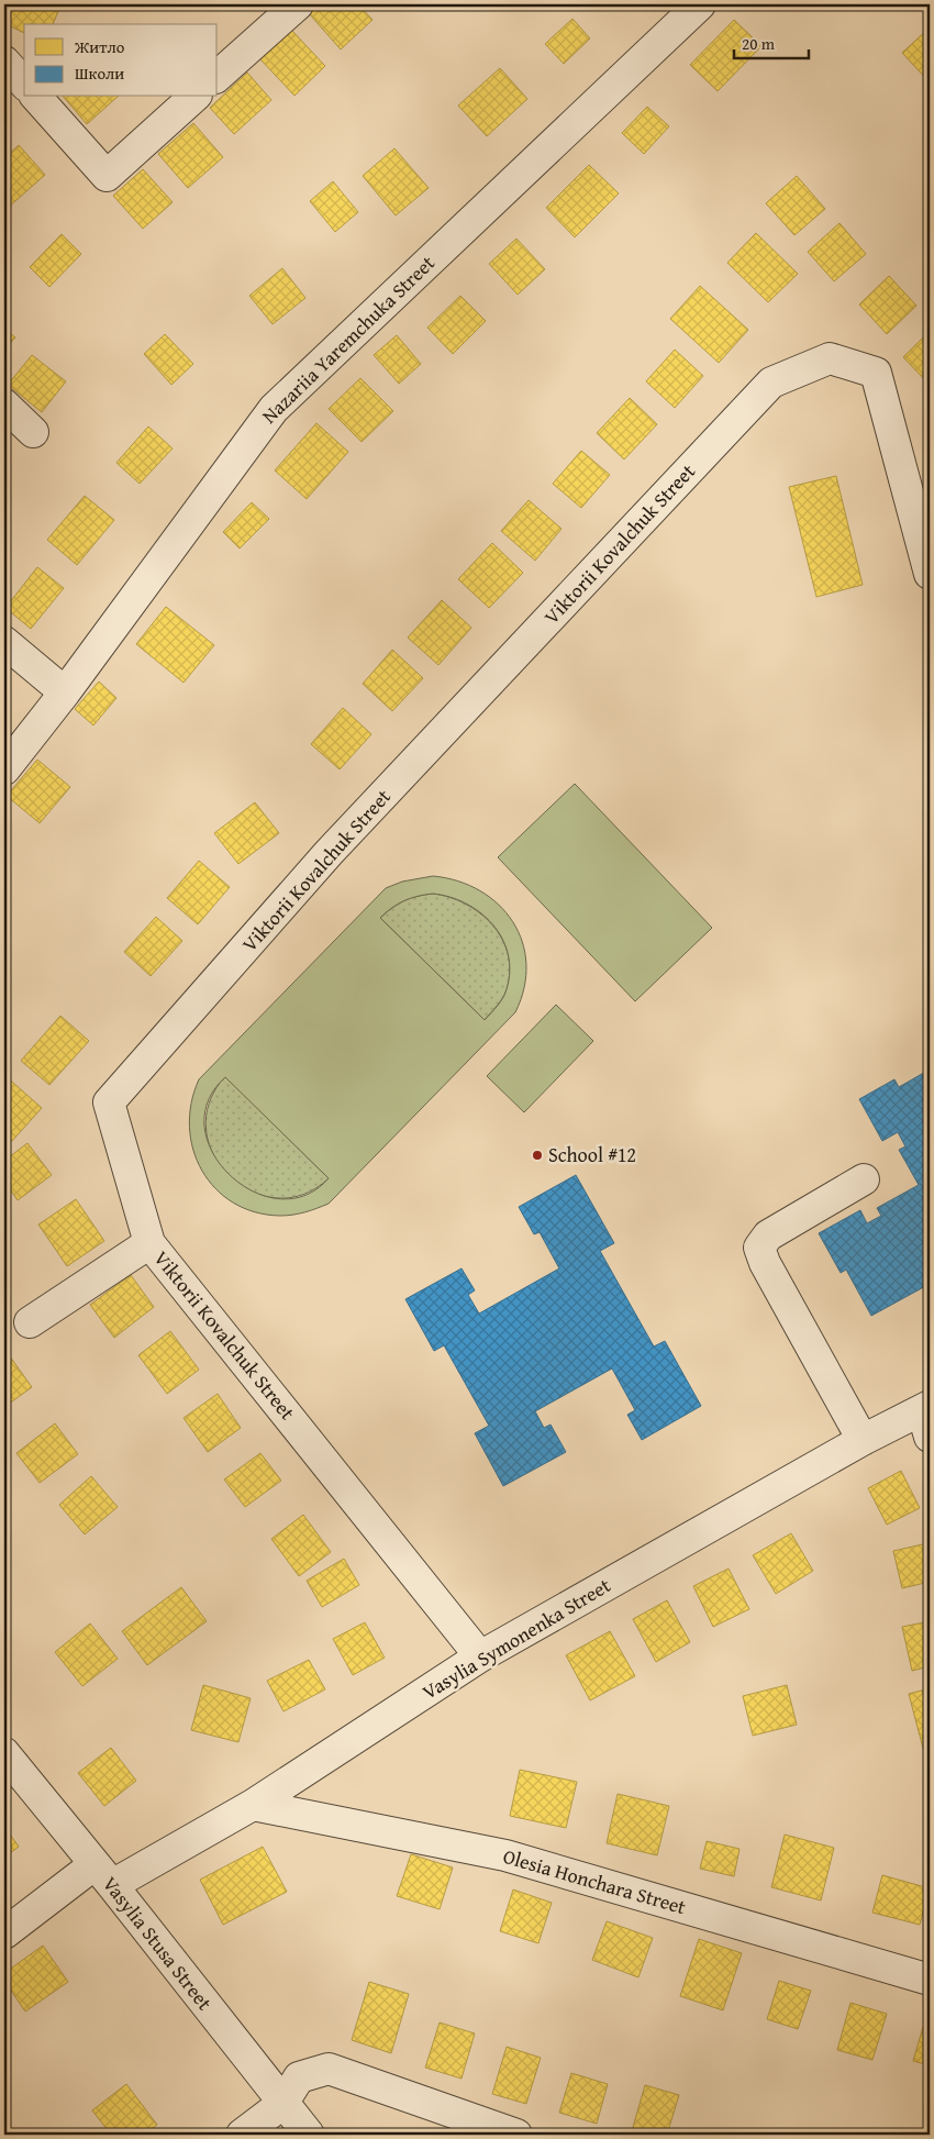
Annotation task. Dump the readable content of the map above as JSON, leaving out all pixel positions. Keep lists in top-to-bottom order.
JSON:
{
  "streets": {
    "street": [
      "Nazariia Yaremchuka Street",
      "Viktorii Kovalchuk Street",
      "Vasylia Symonenka Street",
      "Olesia Honchara Street",
      "Vasylia Stusa Street"
    ]
  },
  "crossings": [
    ["Viktorii Kovalchuk Street", "Vasylia Symonenka Street"],
    ["Vasylia Symonenka Street", "Olesia Honchara Street"],
    ["Vasylia Symonenka Street", "Vasylia Stusa Street"]
  ],
  "places": ["School #12"],
  "legend": ["Житло", "Школи"],
  "scale_bar": "20 m"
}
